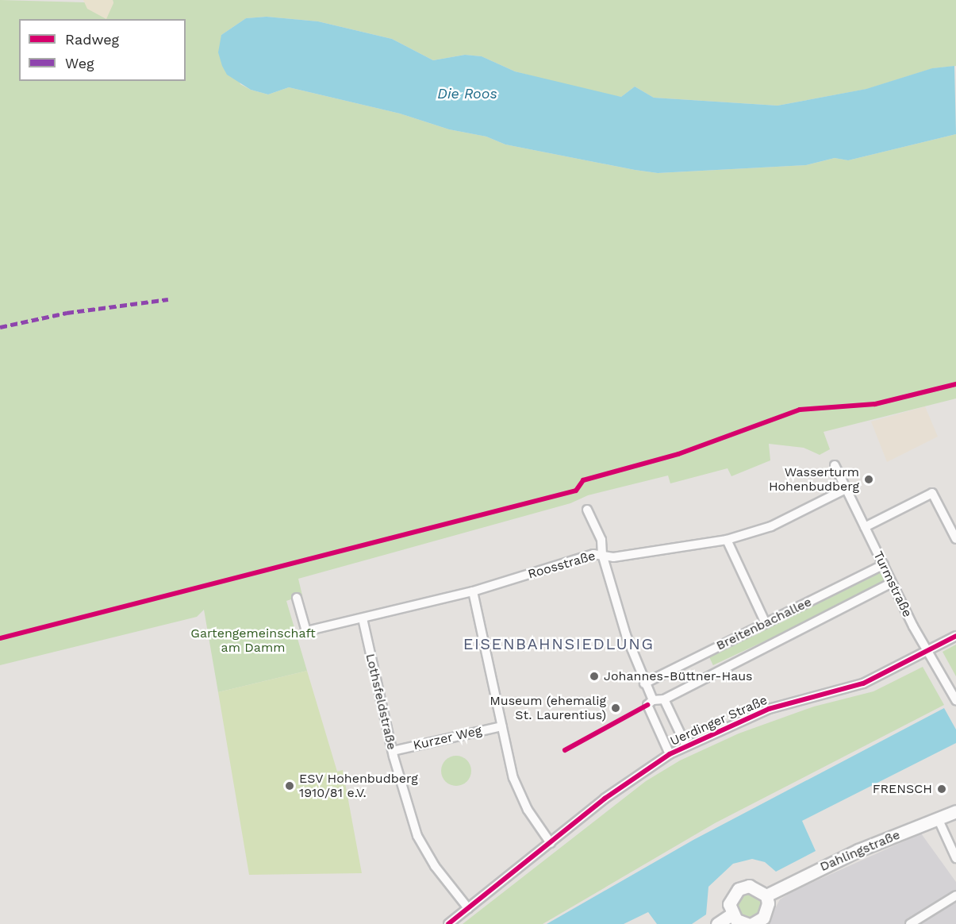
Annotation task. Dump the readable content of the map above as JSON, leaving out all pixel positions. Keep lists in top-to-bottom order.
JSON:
{
  "streets": {
    "street": [
      "Roosstraße",
      "Turmstraße",
      "Breitenbachallee",
      "Lothsfeldstraße",
      "Uerdinger Straße",
      "Kurzer Weg",
      "Dahlingstraße"
    ]
  },
  "crossings": [
    ["Roosstraße", "Turmstraße"],
    ["Roosstraße", "Lothsfeldstraße"],
    ["Turmstraße", "Breitenbachallee"],
    ["Turmstraße", "Uerdinger Straße"],
    ["Lothsfeldstraße", "Uerdinger Straße"],
    ["Lothsfeldstraße", "Kurzer Weg"]
  ],
  "districts": ["EISENBAHNSIEDLUNG"],
  "water": ["Die Roos"],
  "parks": ["Gartengemeinschaft am Damm"],
  "places": [
    "Wasserturm Hohenbudberg",
    "Johannes-Büttner-Haus",
    "Museum (ehemalig St. Laurentius)",
    "ESV Hohenbudberg 1910/81 e.V.",
    "FRENSCH"
  ],
  "legend": ["Radweg", "Weg"]
}
